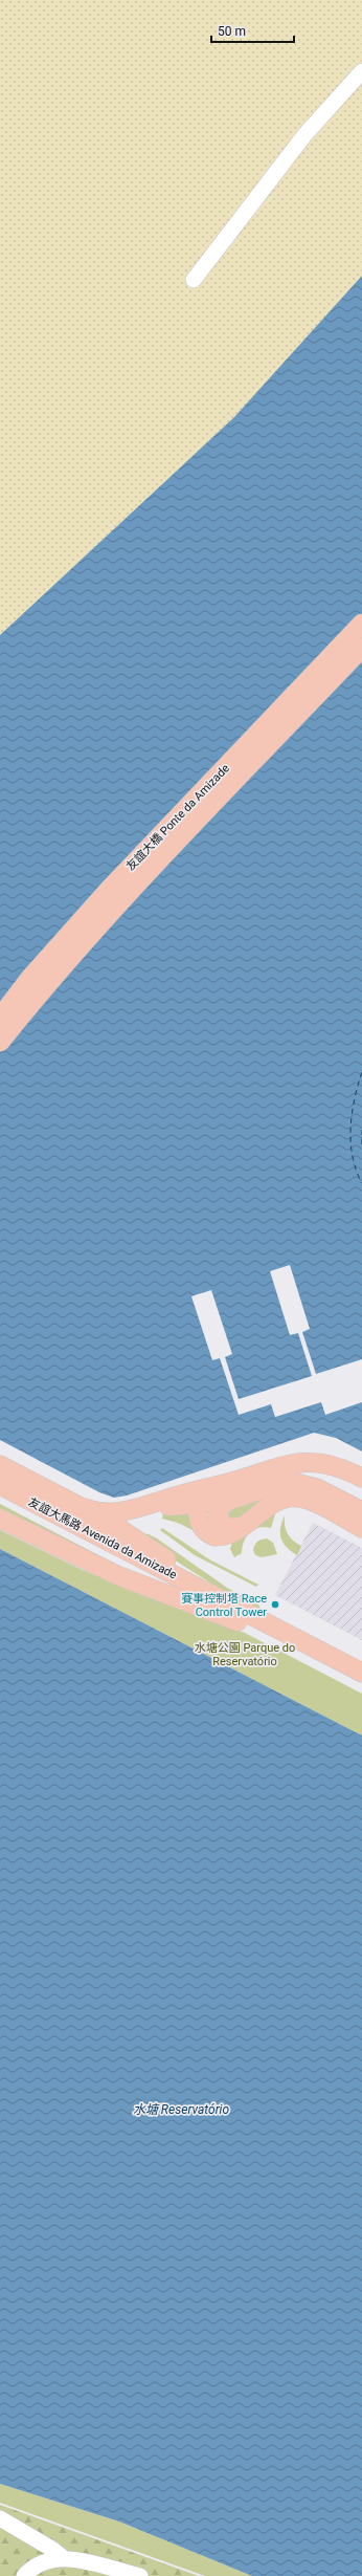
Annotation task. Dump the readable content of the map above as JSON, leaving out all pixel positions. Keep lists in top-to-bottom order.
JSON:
{
  "streets": {
    "main road": ["友誼大橋 Ponte da Amizade", "友誼大馬路 Avenida da Amizade"]
  },
  "water": ["水塘 Reservatório"],
  "parks": ["水塘公園 Parque do Reservatório"],
  "places": ["賽事控制塔 Race Control Tower"],
  "scale_bar": "50 m"
}
